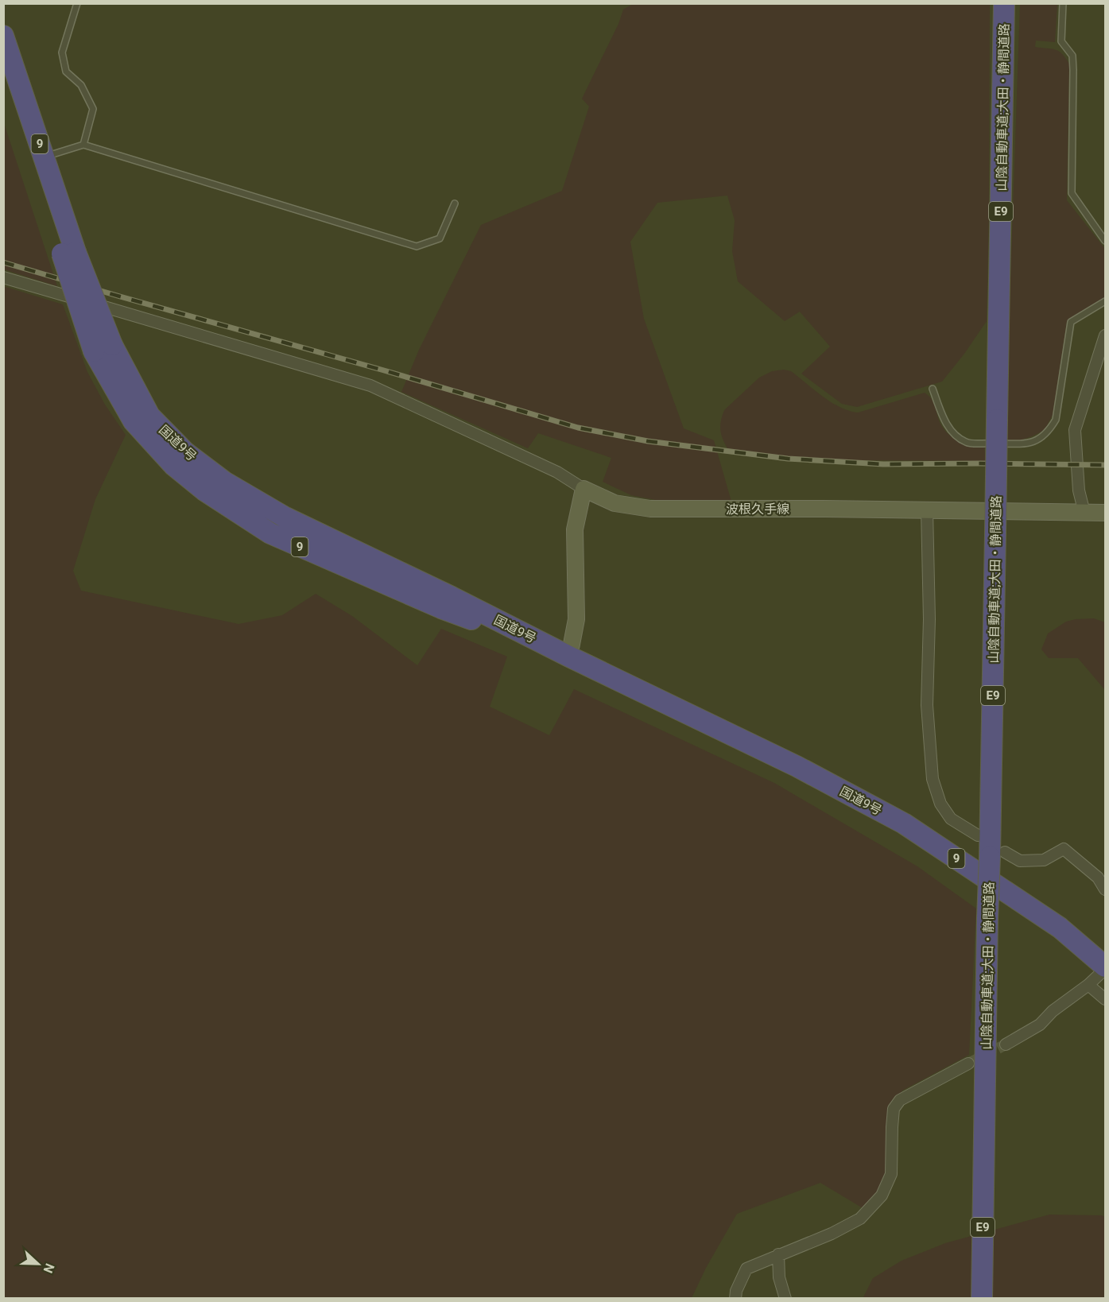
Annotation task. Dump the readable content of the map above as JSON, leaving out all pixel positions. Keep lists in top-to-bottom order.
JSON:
{
  "streets": {
    "highway": [
      "山陰自動車道;大田・静間道路",
      "9",
      "E9",
      "国道9号"
    ],
    "main road": ["波根久手線"]
  },
  "north": "right"
}
